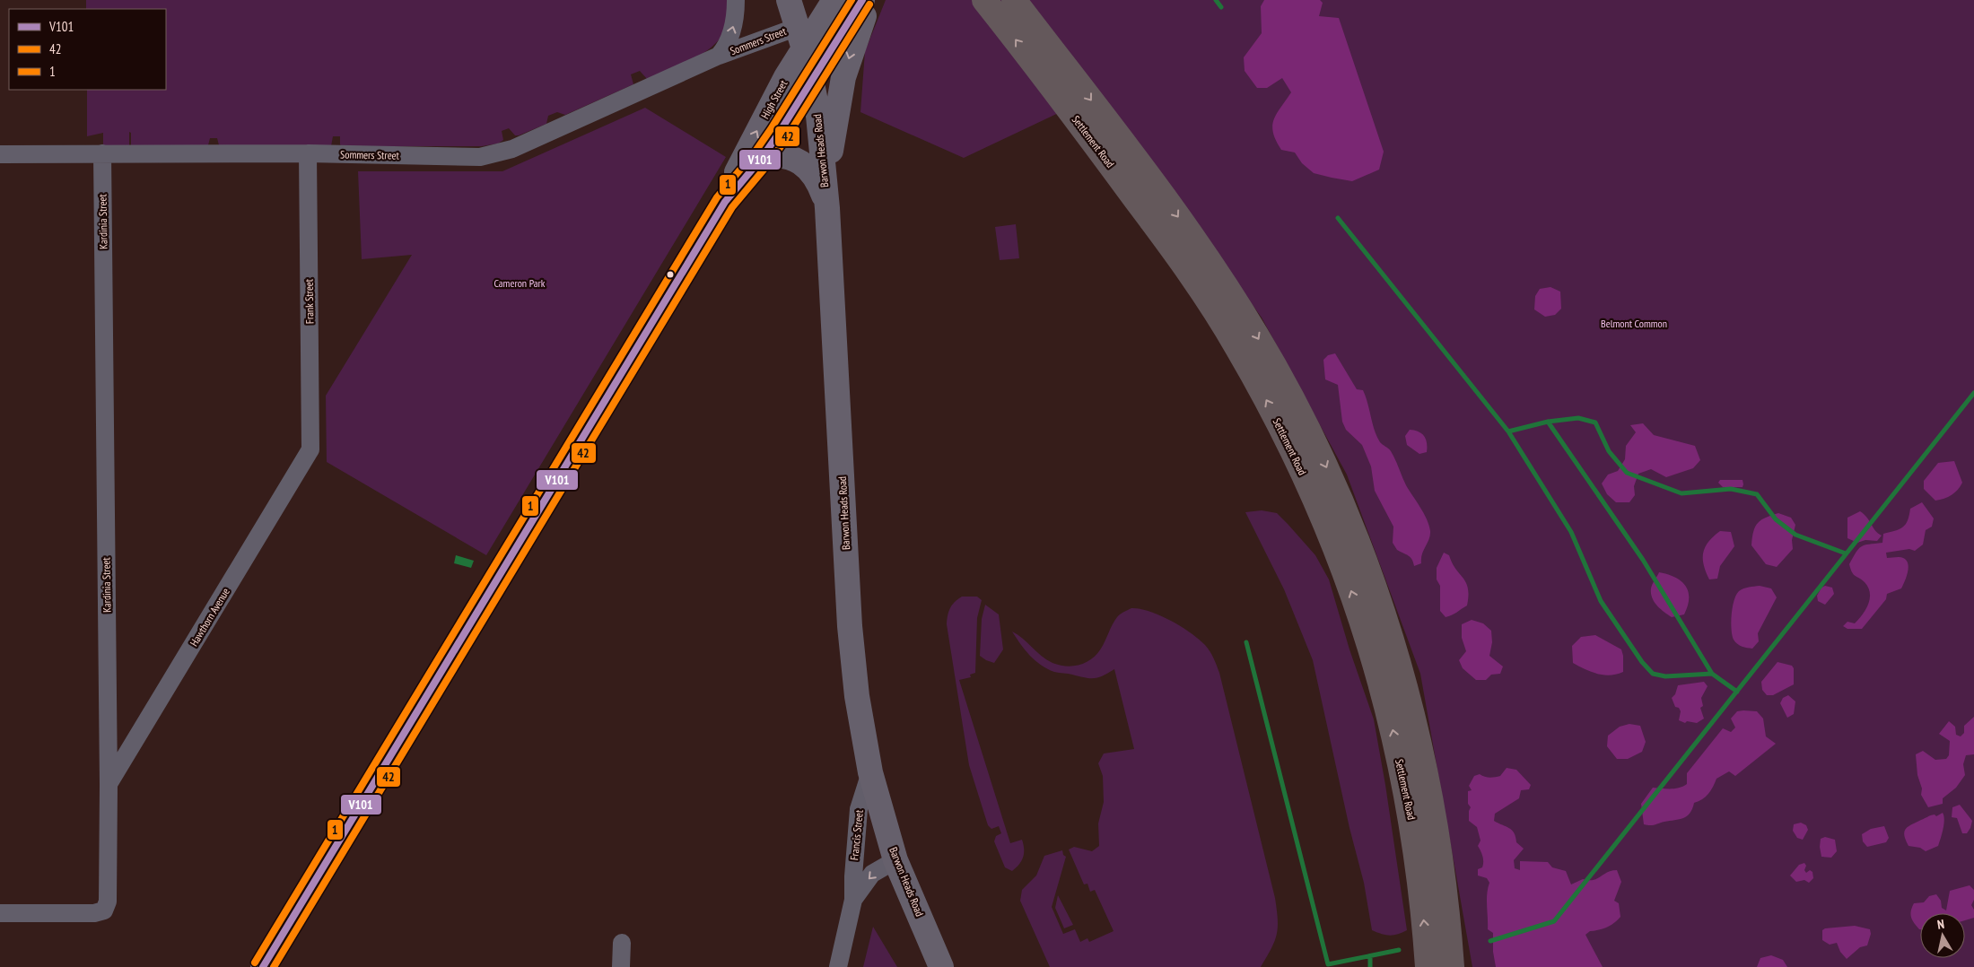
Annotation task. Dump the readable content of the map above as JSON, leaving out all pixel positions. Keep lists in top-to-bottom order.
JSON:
{
  "streets": {
    "highway": ["Settlement Road"],
    "street": [
      "Sommers Street",
      "High Street",
      "Barwon Heads Road",
      "Kardinia Street",
      "Frank Street",
      "Hawthorn Avenue",
      "Francis Street"
    ]
  },
  "crossings": [
    ["Sommers Street", "High Street"],
    ["Sommers Street", "Barwon Heads Road"],
    ["Sommers Street", "Kardinia Street"],
    ["Sommers Street", "Frank Street"],
    ["High Street", "Barwon Heads Road"],
    ["Barwon Heads Road", "Francis Street"],
    ["Kardinia Street", "Hawthorn Avenue"],
    ["Frank Street", "Hawthorn Avenue"]
  ],
  "parks": ["Cameron Park", "Belmont Common"],
  "lines": ["transit line V101", "transit line 1", "transit line 42"],
  "legend": ["V101", "42", "1"],
  "north": "top"
}
